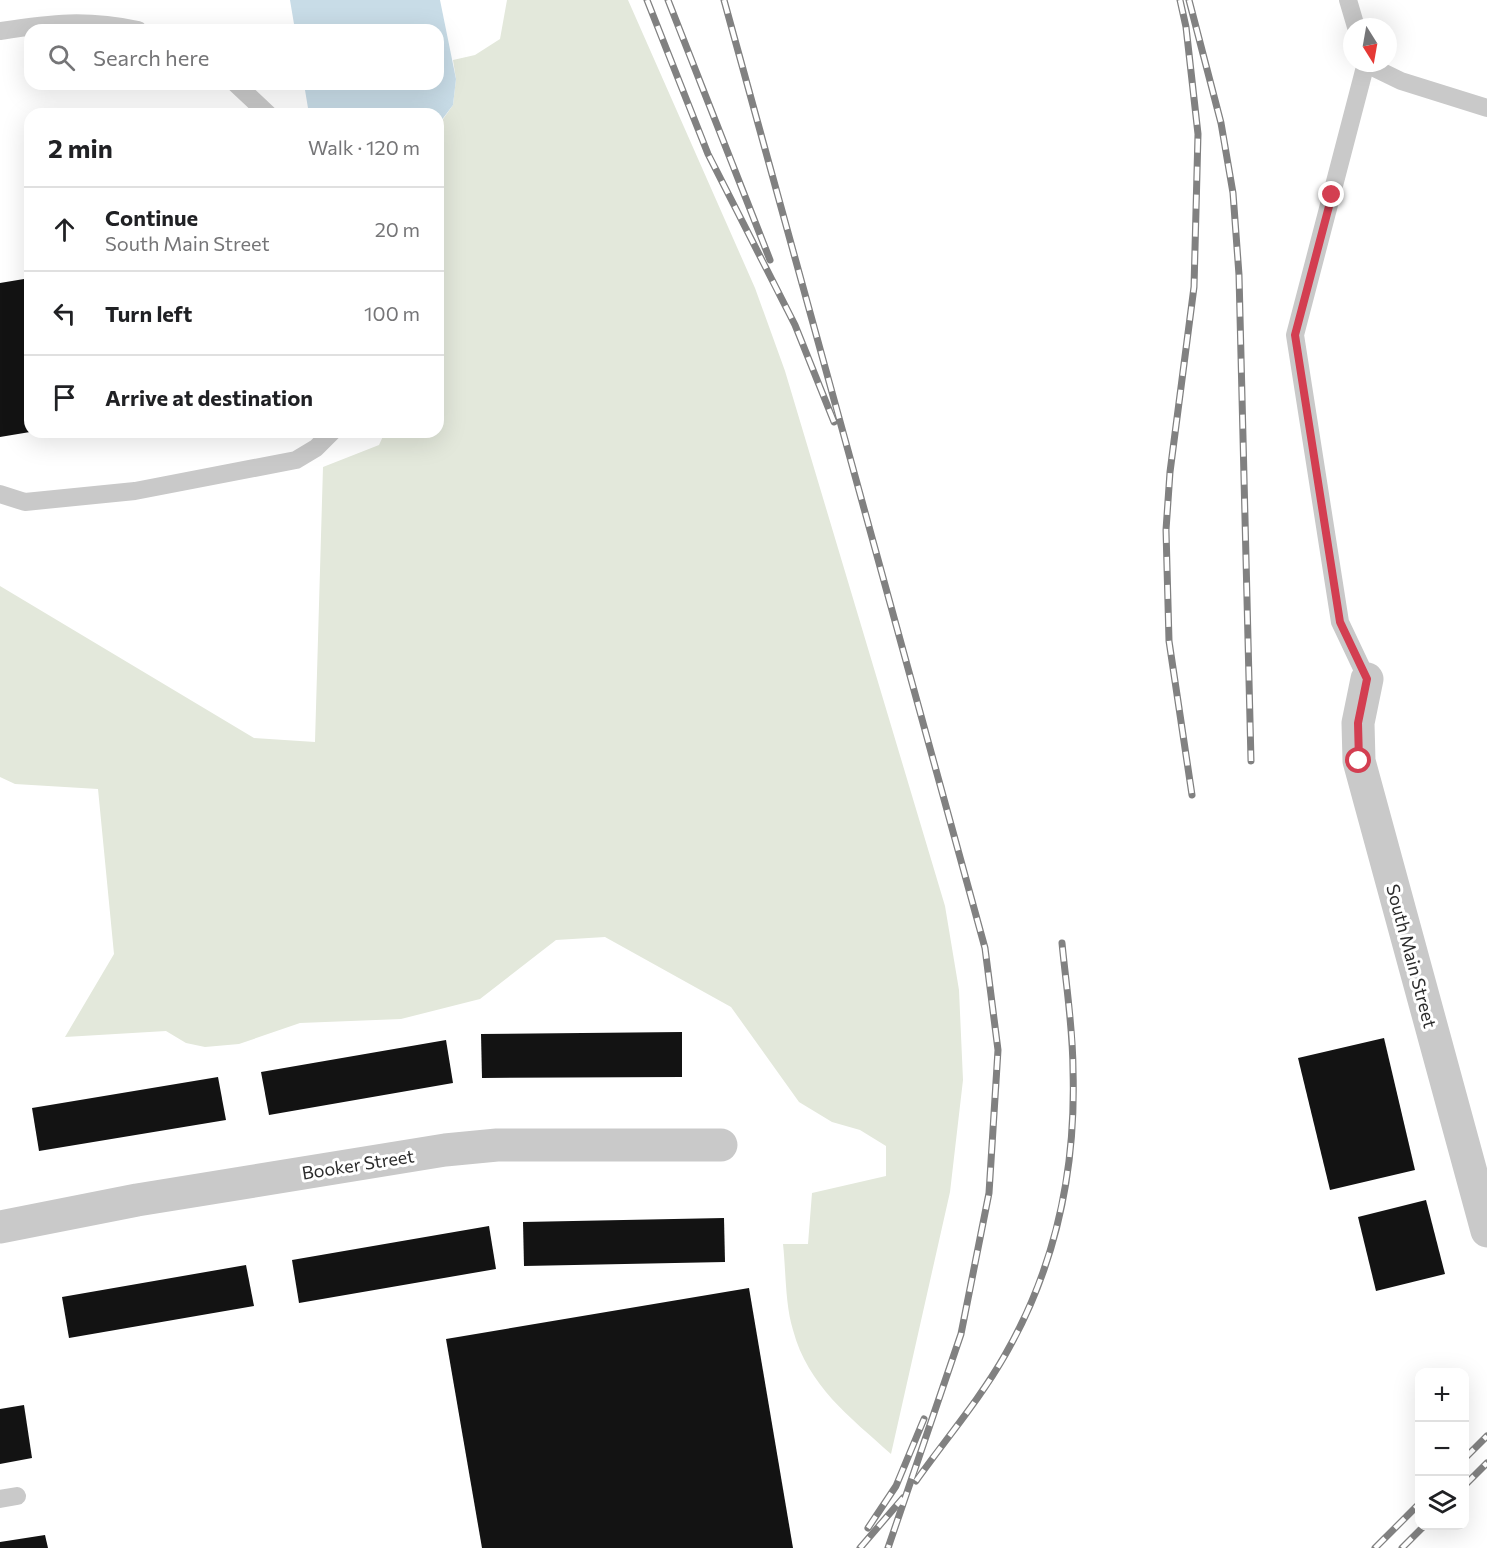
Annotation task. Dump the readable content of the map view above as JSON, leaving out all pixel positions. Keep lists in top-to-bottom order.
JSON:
{
  "streets": {
    "street": ["South Main Street", "Booker Street"]
  },
  "north": "bottom",
  "page": {
    "search": "Search here",
    "heading": ["2 min", "Walk · 120 m"],
    "list": [
      ["Continue", "South Main Street", "20 m"],
      ["Turn left", "100 m"],
      "Arrive at destination"
    ],
    "map_buttons": ["+", "−"]
  }
}
